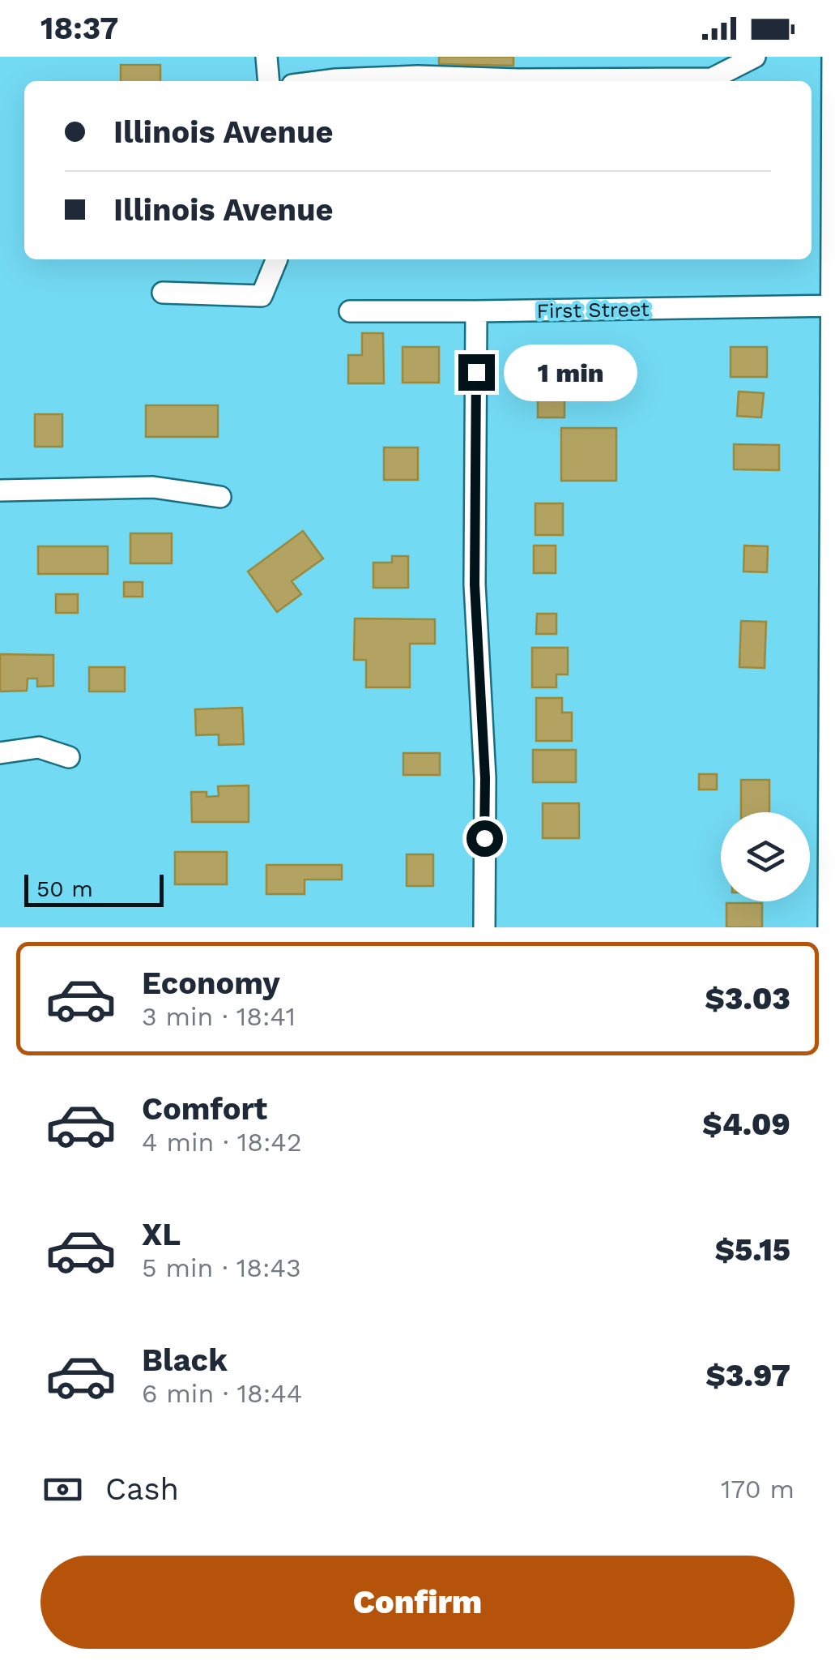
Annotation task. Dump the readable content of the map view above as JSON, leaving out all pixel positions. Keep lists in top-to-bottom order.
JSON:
{
  "streets": {
    "street": ["First Street"]
  },
  "scale_bar": "50 m",
  "page": {
    "status": "18:37",
    "banner": ["Illinois Avenue", "Illinois Avenue"],
    "bubble": "1 min",
    "scale": "50 m",
    "list": [
      {
        "name": "Economy",
        "note": "3 min · 18:41",
        "value": "$3.03"
      },
      {
        "name": "Comfort",
        "note": "4 min · 18:42",
        "value": "$4.09"
      },
      {
        "name": "XL",
        "note": "5 min · 18:43",
        "value": "$5.15"
      },
      {
        "name": "Black",
        "note": "6 min · 18:44",
        "value": "$3.97"
      }
    ],
    "pay": ["Cash", "170 m"],
    "buttons": "Confirm"
  }
}
